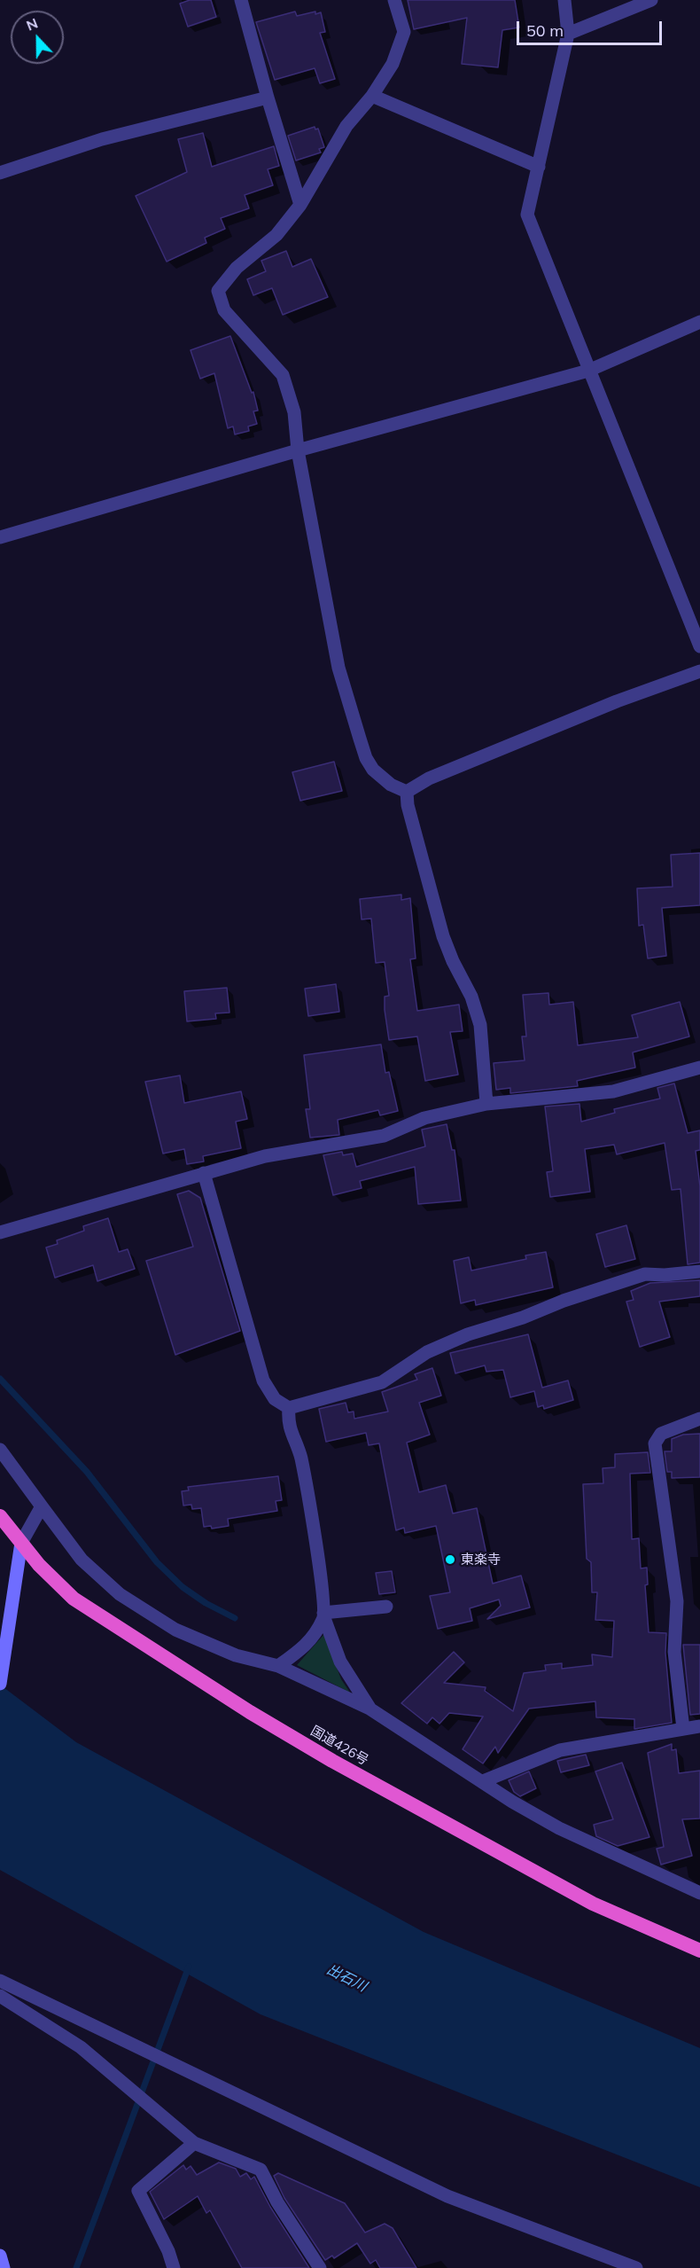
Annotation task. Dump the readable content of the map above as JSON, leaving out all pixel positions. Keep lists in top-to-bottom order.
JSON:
{
  "streets": {
    "highway": ["国道426号"]
  },
  "water": ["出石川"],
  "places": ["東楽寺"],
  "scale_bar": "50 m",
  "north": "top"
}
